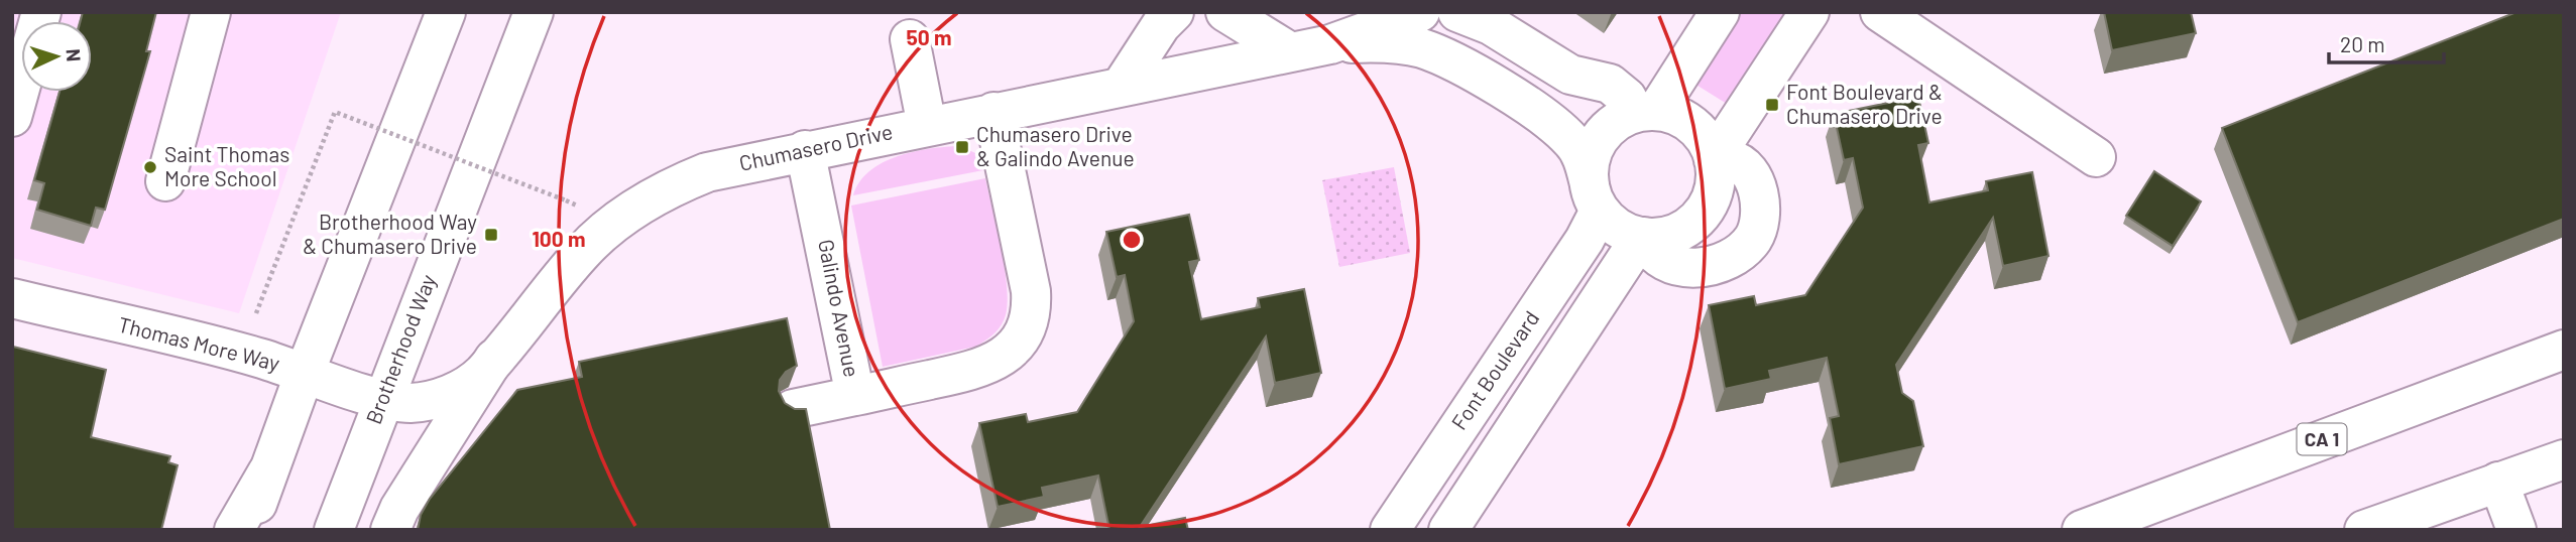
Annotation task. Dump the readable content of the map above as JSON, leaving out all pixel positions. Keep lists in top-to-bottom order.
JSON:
{
  "streets": {
    "main road": [
      "Chumasero Drive",
      "Galindo Avenue",
      "Thomas More Way",
      "Brotherhood Way",
      "Font Boulevard",
      "CA 1"
    ]
  },
  "crossings": [
    ["Chumasero Drive", "Galindo Avenue"],
    ["Chumasero Drive", "Thomas More Way"],
    ["Chumasero Drive", "Brotherhood Way"],
    ["Chumasero Drive", "Font Boulevard"],
    ["Thomas More Way", "Brotherhood Way"]
  ],
  "places": {
    "transit": ["Font Boulevard & Chumasero Drive", "Chumasero Drive & Galindo Avenue", "Brotherhood Way & Chumasero Drive"],
    "other": ["Saint Thomas More School"]
  },
  "scale_bar": "20 m",
  "north": "right",
  "rings": ["50 m", "100 m"]
}
